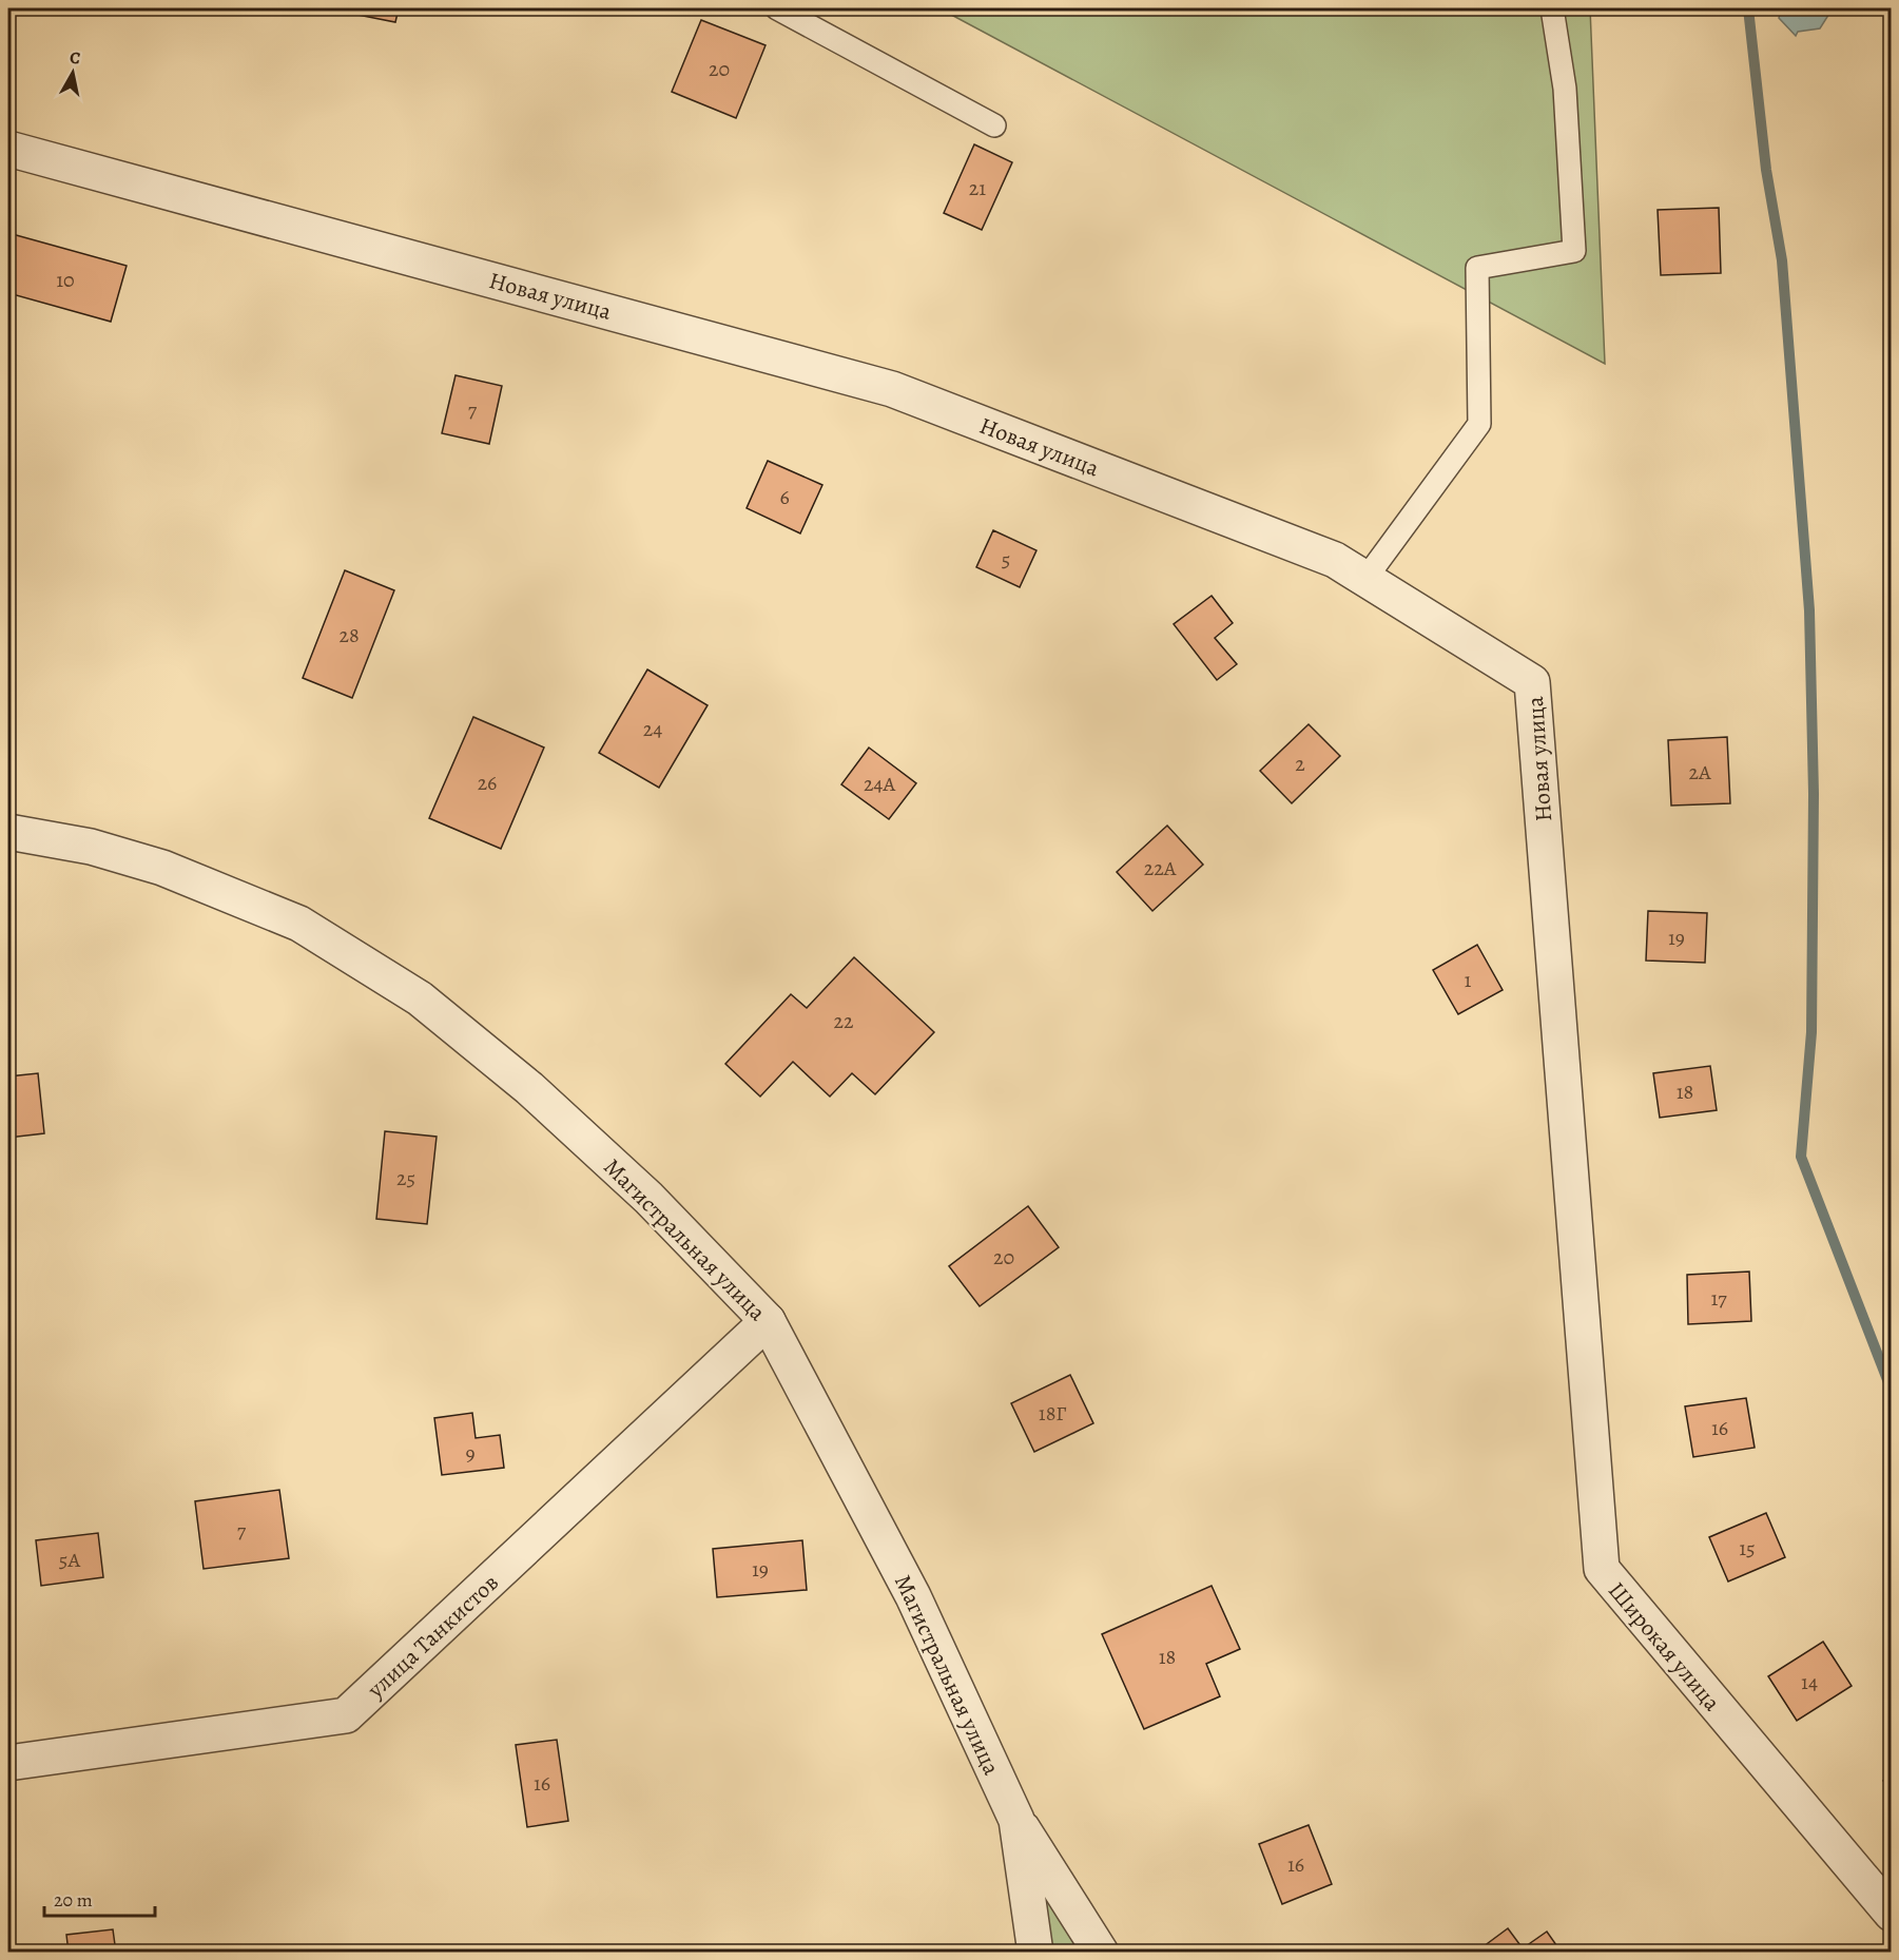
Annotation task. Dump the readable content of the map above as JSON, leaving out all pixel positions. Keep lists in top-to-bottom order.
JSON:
{
  "streets": {
    "street": [
      "Новая улица",
      "Магистральная улица",
      "улица Танкистов",
      "Широкая улица"
    ]
  },
  "crossings": [
    ["Новая улица", "Широкая улица"],
    ["Магистральная улица", "улица Танкистов"]
  ],
  "house_numbers": [
    "20",
    "21",
    "10",
    "7",
    "6",
    "5",
    "28",
    "24",
    "2",
    "2А",
    "26",
    "24А",
    "22А",
    "19",
    "1",
    "22",
    "18",
    "25",
    "20",
    "17",
    "18Г",
    "16",
    "9",
    "7",
    "15",
    "5А",
    "19",
    "18",
    "14",
    "16",
    "16"
  ],
  "scale_bar": "20 m",
  "north": "top"
}
